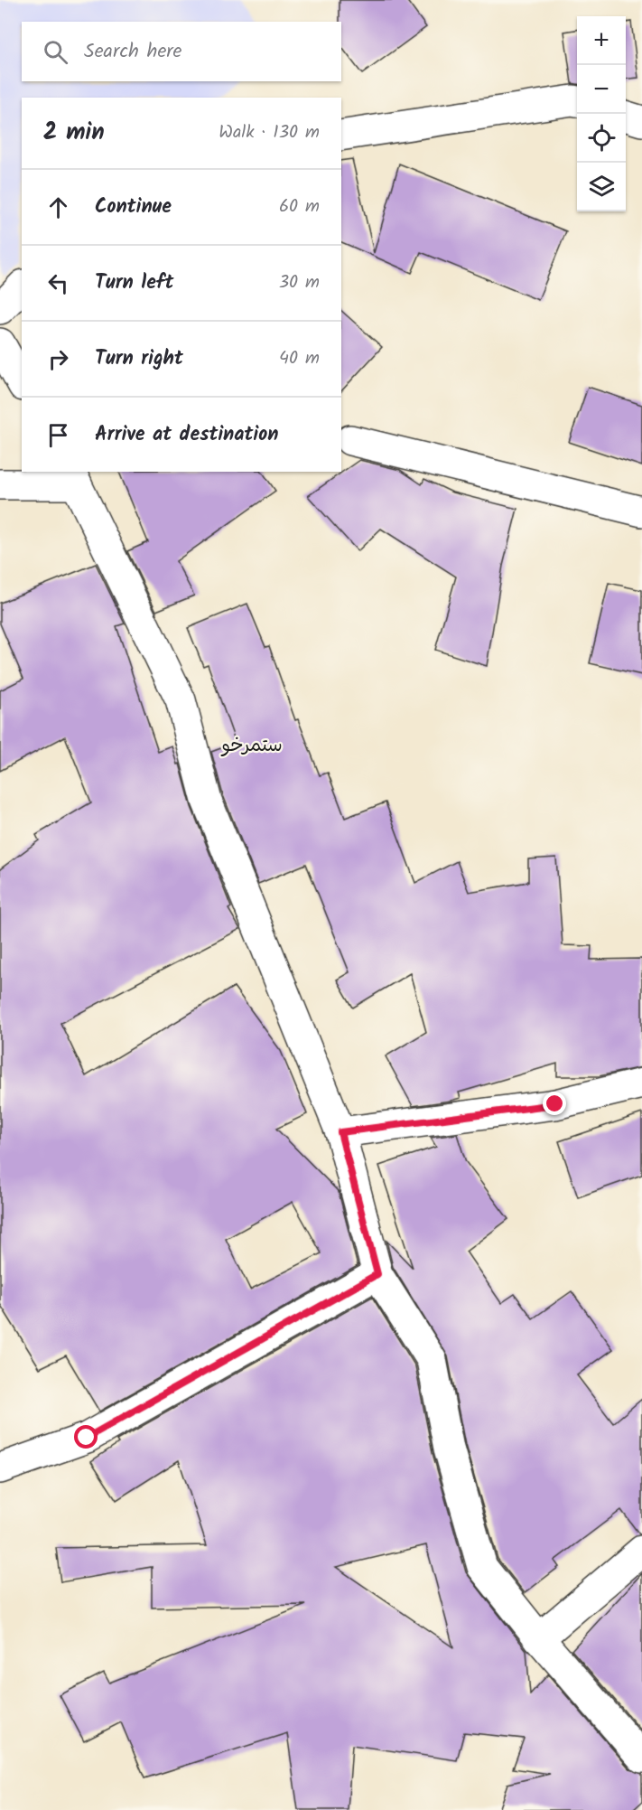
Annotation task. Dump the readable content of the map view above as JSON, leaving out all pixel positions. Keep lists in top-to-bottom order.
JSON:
{
  "districts": ["ستمرخو"],
  "page": {
    "map_buttons": ["+", "−"],
    "search": "Search here",
    "heading": ["2 min", "Walk · 130 m"],
    "list": [
      ["Continue", "60 m"],
      ["Turn left", "30 m"],
      ["Turn right", "40 m"],
      "Arrive at destination"
    ]
  }
}
